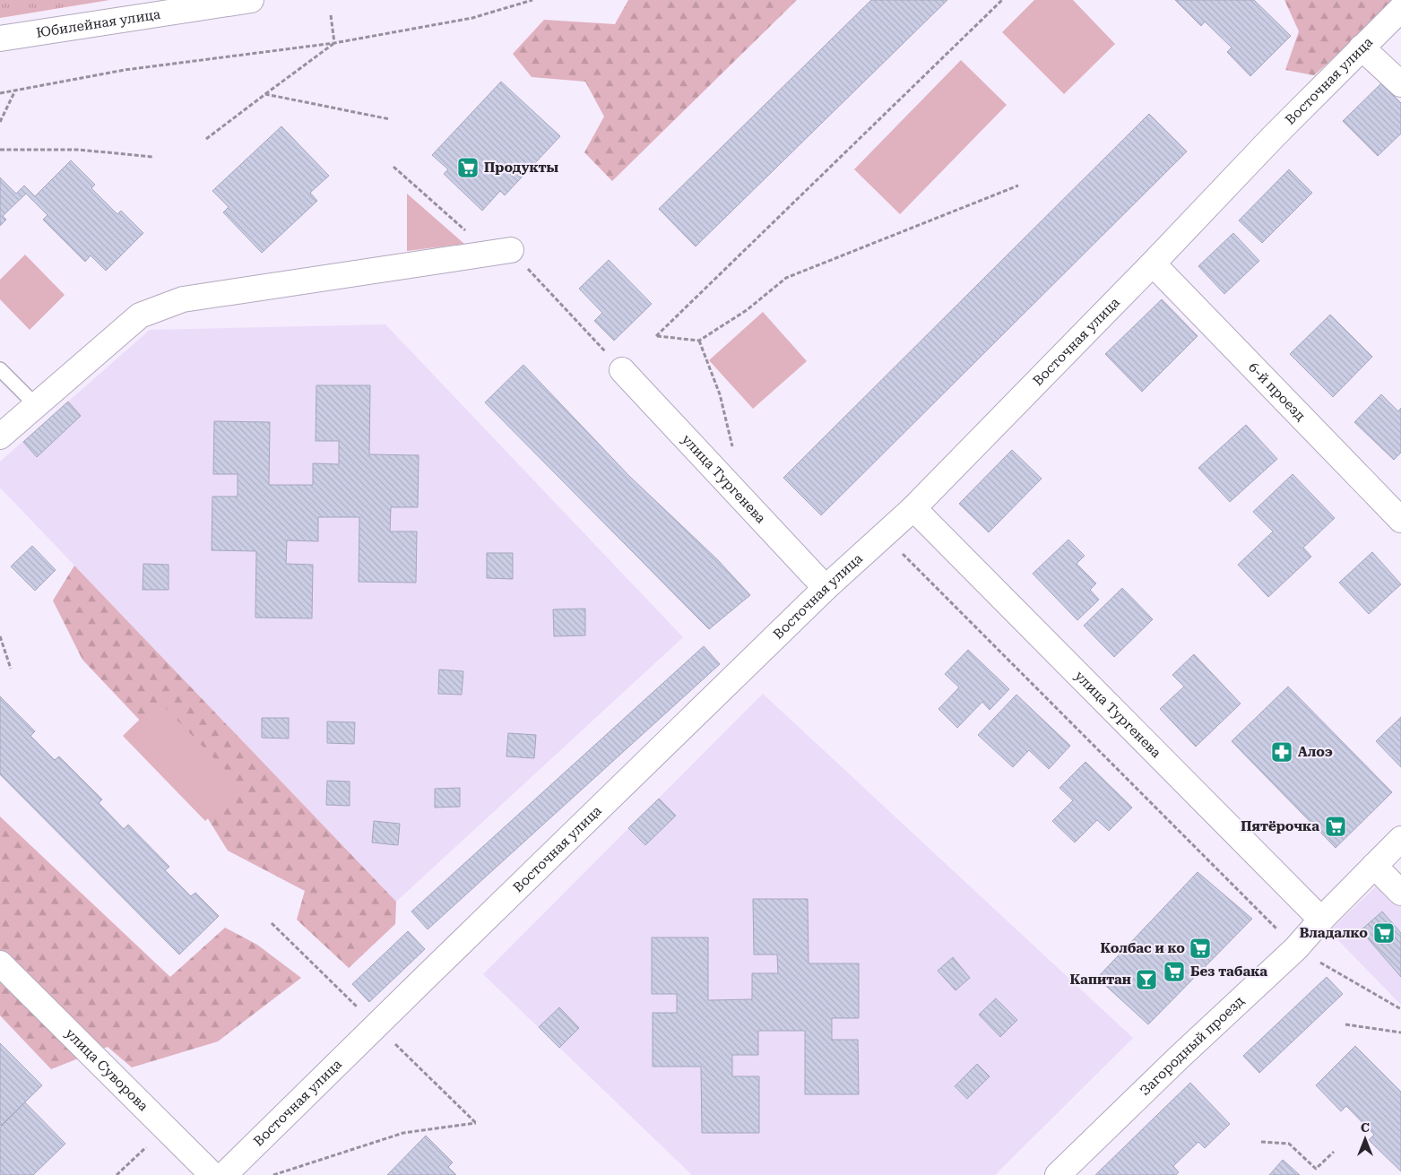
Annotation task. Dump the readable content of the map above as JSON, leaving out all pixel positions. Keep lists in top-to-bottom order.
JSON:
{
  "streets": {
    "street": [
      "Юбилейная улица",
      "Восточная улица",
      "6-й проезд",
      "улица Тургенева",
      "Загородный проезд",
      "улица Суворова"
    ]
  },
  "crossings": [
    ["Восточная улица", "6-й проезд"],
    ["Восточная улица", "улица Тургенева"],
    ["улица Тургенева", "Загородный проезд"]
  ],
  "places": {
    "supermarket": [
      "Продукты",
      "Пятёрочка",
      "Владалко",
      "Колбас и ко",
      "Без табака"
    ],
    "pharmacy": ["Алоэ"],
    "bar": ["Капитан"]
  },
  "north": "top"
}
